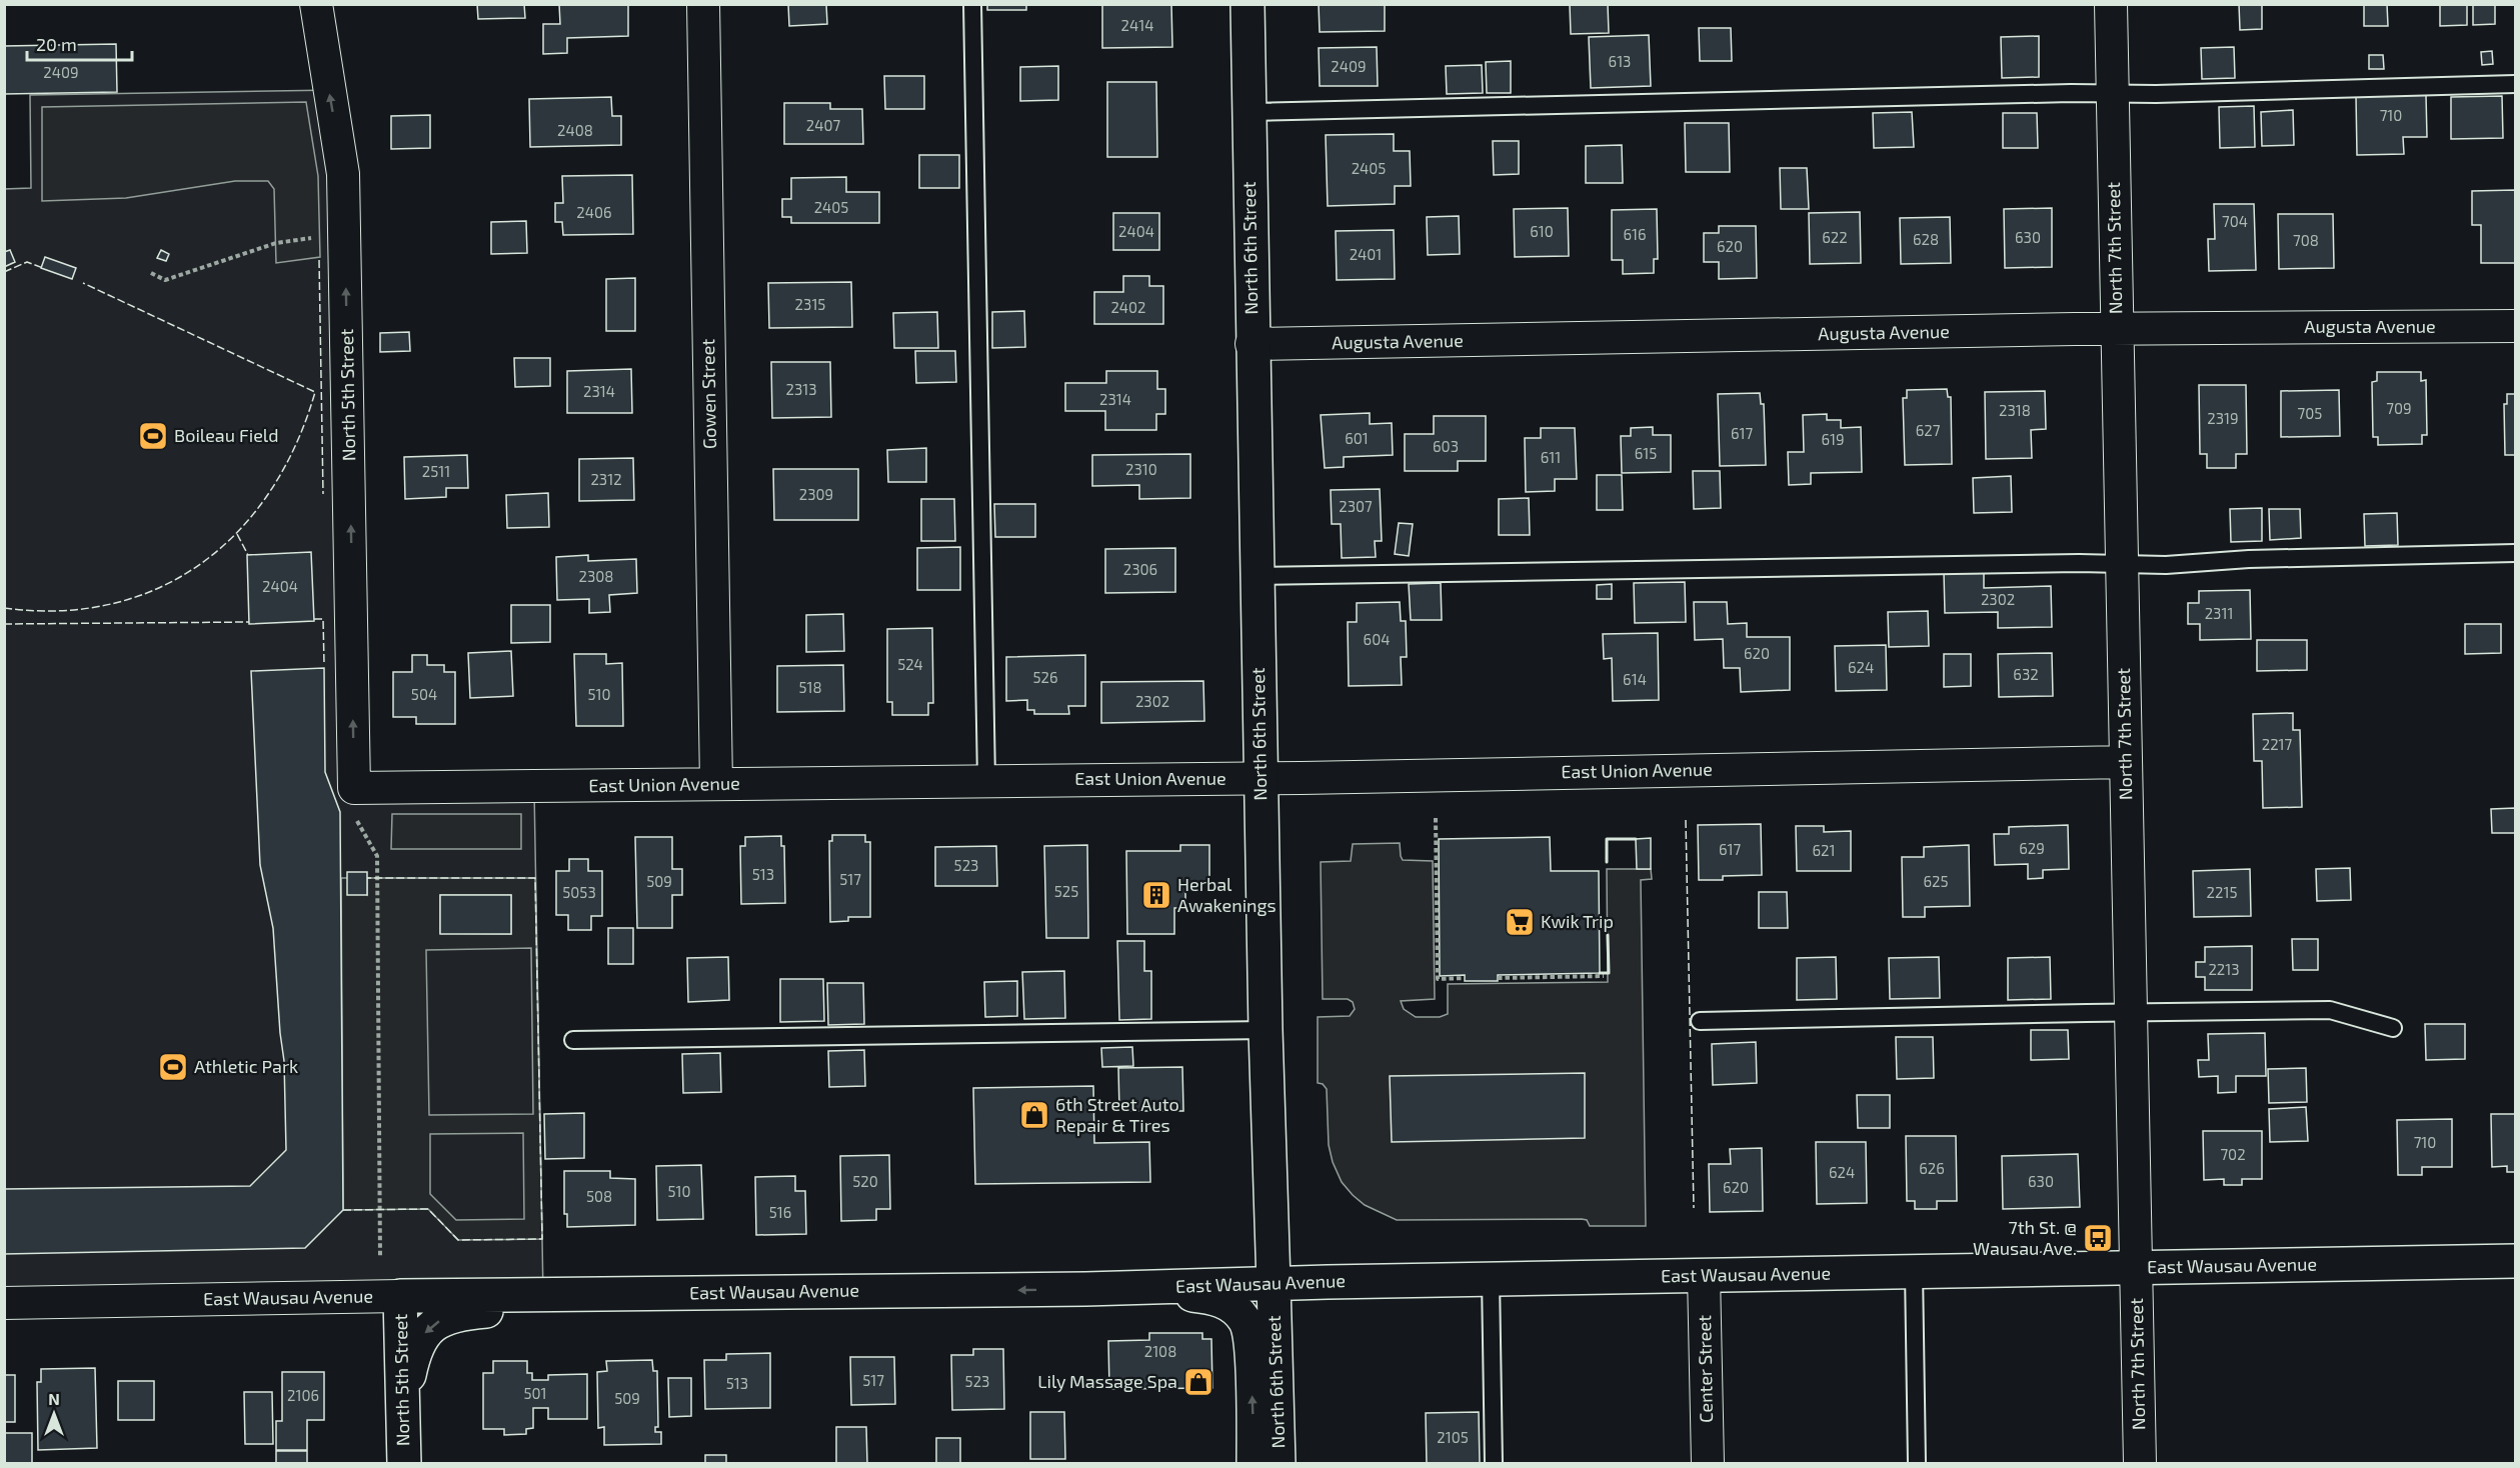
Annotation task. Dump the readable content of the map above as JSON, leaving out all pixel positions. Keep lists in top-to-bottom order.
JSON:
{
  "streets": {
    "main road": ["North 6th Street", "North 5th Street", "East Wausau Avenue"],
    "street": [
      "North 7th Street",
      "Augusta Avenue",
      "Gowen Street",
      "East Union Avenue",
      "Center Street"
    ]
  },
  "crossings": [
    ["North 6th Street", "Augusta Avenue"],
    ["North 6th Street", "East Union Avenue"],
    ["North 6th Street", "East Wausau Avenue"],
    ["North 7th Street", "Augusta Avenue"],
    ["North 7th Street", "East Union Avenue"],
    ["North 7th Street", "East Wausau Avenue"],
    ["Gowen Street", "East Union Avenue"],
    ["North 5th Street", "East Union Avenue"],
    ["North 5th Street", "East Wausau Avenue"],
    ["East Wausau Avenue", "Center Street"]
  ],
  "one_way": ["North 5th Street"],
  "places": {
    "sports": ["Boileau Field", "Athletic Park"],
    "building": ["Herbal Awakenings"],
    "supermarket": ["Kwik Trip"],
    "shop": ["6th Street Auto Repair & Tires", "Lily Massage Spa"],
    "bus stop": ["7th St. @ Wausau Ave."]
  },
  "house_numbers": [
    "2414",
    "613",
    "2409",
    "2409",
    "710",
    "2407",
    "2408",
    "2405",
    "2405",
    "2406",
    "704",
    "2404",
    "610",
    "616",
    "622",
    "630",
    "628",
    "708",
    "620",
    "2401",
    "2315",
    "2402",
    "2313",
    "2314",
    "2314",
    "709",
    "2318",
    "705",
    "2319",
    "627",
    "617",
    "601",
    "619",
    "603",
    "615",
    "611",
    "2310",
    "2511",
    "2312",
    "2309",
    "2307",
    "2306",
    "2308",
    "2404",
    "2302",
    "2311",
    "604",
    "620",
    "524",
    "624",
    "632",
    "526",
    "614",
    "518",
    "504",
    "510",
    "2302",
    "2217",
    "629",
    "617",
    "621",
    "523",
    "513",
    "517",
    "509",
    "625",
    "525",
    "5053",
    "2215",
    "2213",
    "710",
    "702",
    "626",
    "624",
    "520",
    "630",
    "620",
    "510",
    "508",
    "516",
    "2108",
    "517",
    "523",
    "513",
    "501",
    "2106",
    "509",
    "2105"
  ],
  "scale_bar": "20 m",
  "north": "top"
}
